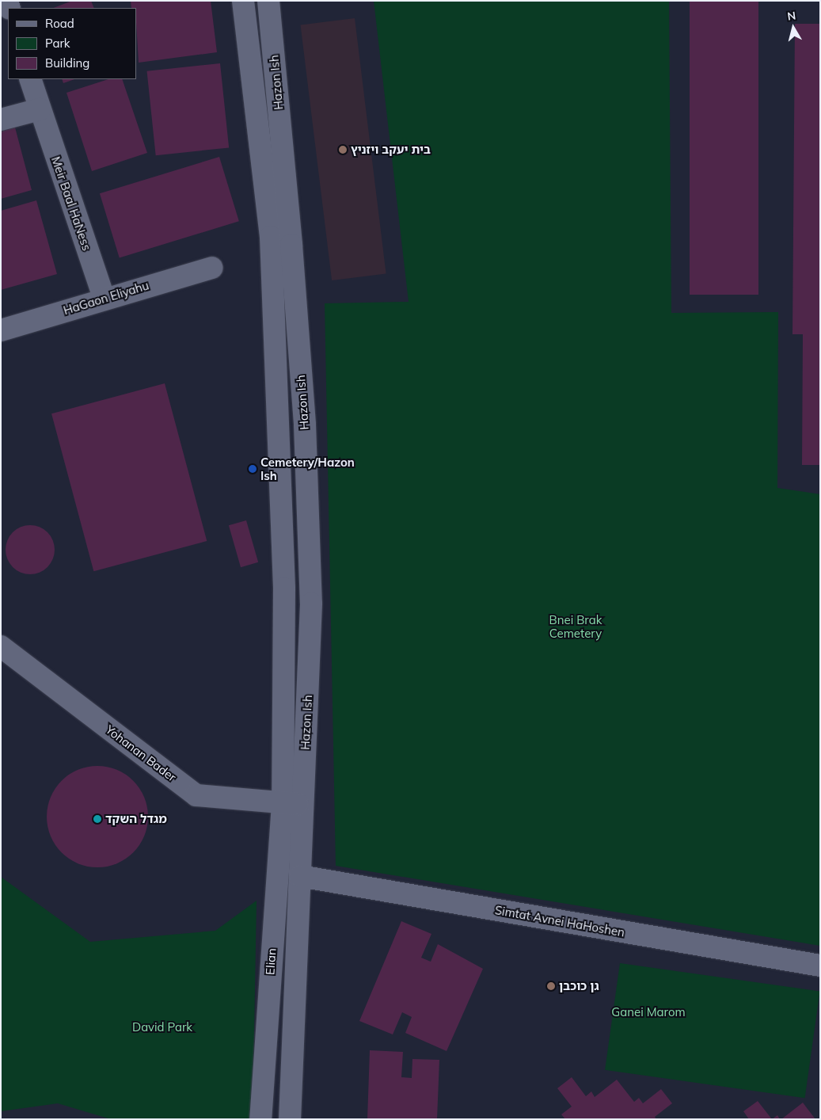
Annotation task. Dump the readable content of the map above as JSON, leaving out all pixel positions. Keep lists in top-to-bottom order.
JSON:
{
  "streets": {
    "street": [
      "Hazon Ish",
      "Meir Baal HaNess",
      "HaGaon Eliyahu",
      "Yohanan Bader",
      "Simtat Avnei HaHoshen",
      "Elian"
    ]
  },
  "crossings": [
    ["Hazon Ish", "Yohanan Bader"],
    ["Hazon Ish", "Elian"],
    ["Meir Baal HaNess", "HaGaon Eliyahu"],
    ["Yohanan Bader", "Elian"]
  ],
  "parks": ["Bnei Brak Cemetery", "Ganei Marom", "David Park"],
  "places": [
    "בית יעקב ויזניץ",
    "Cemetery/Hazon Ish",
    "מגדל השקד",
    "גן כוכבן"
  ],
  "legend": ["Road", "Park", "Building"],
  "north": "top"
}
